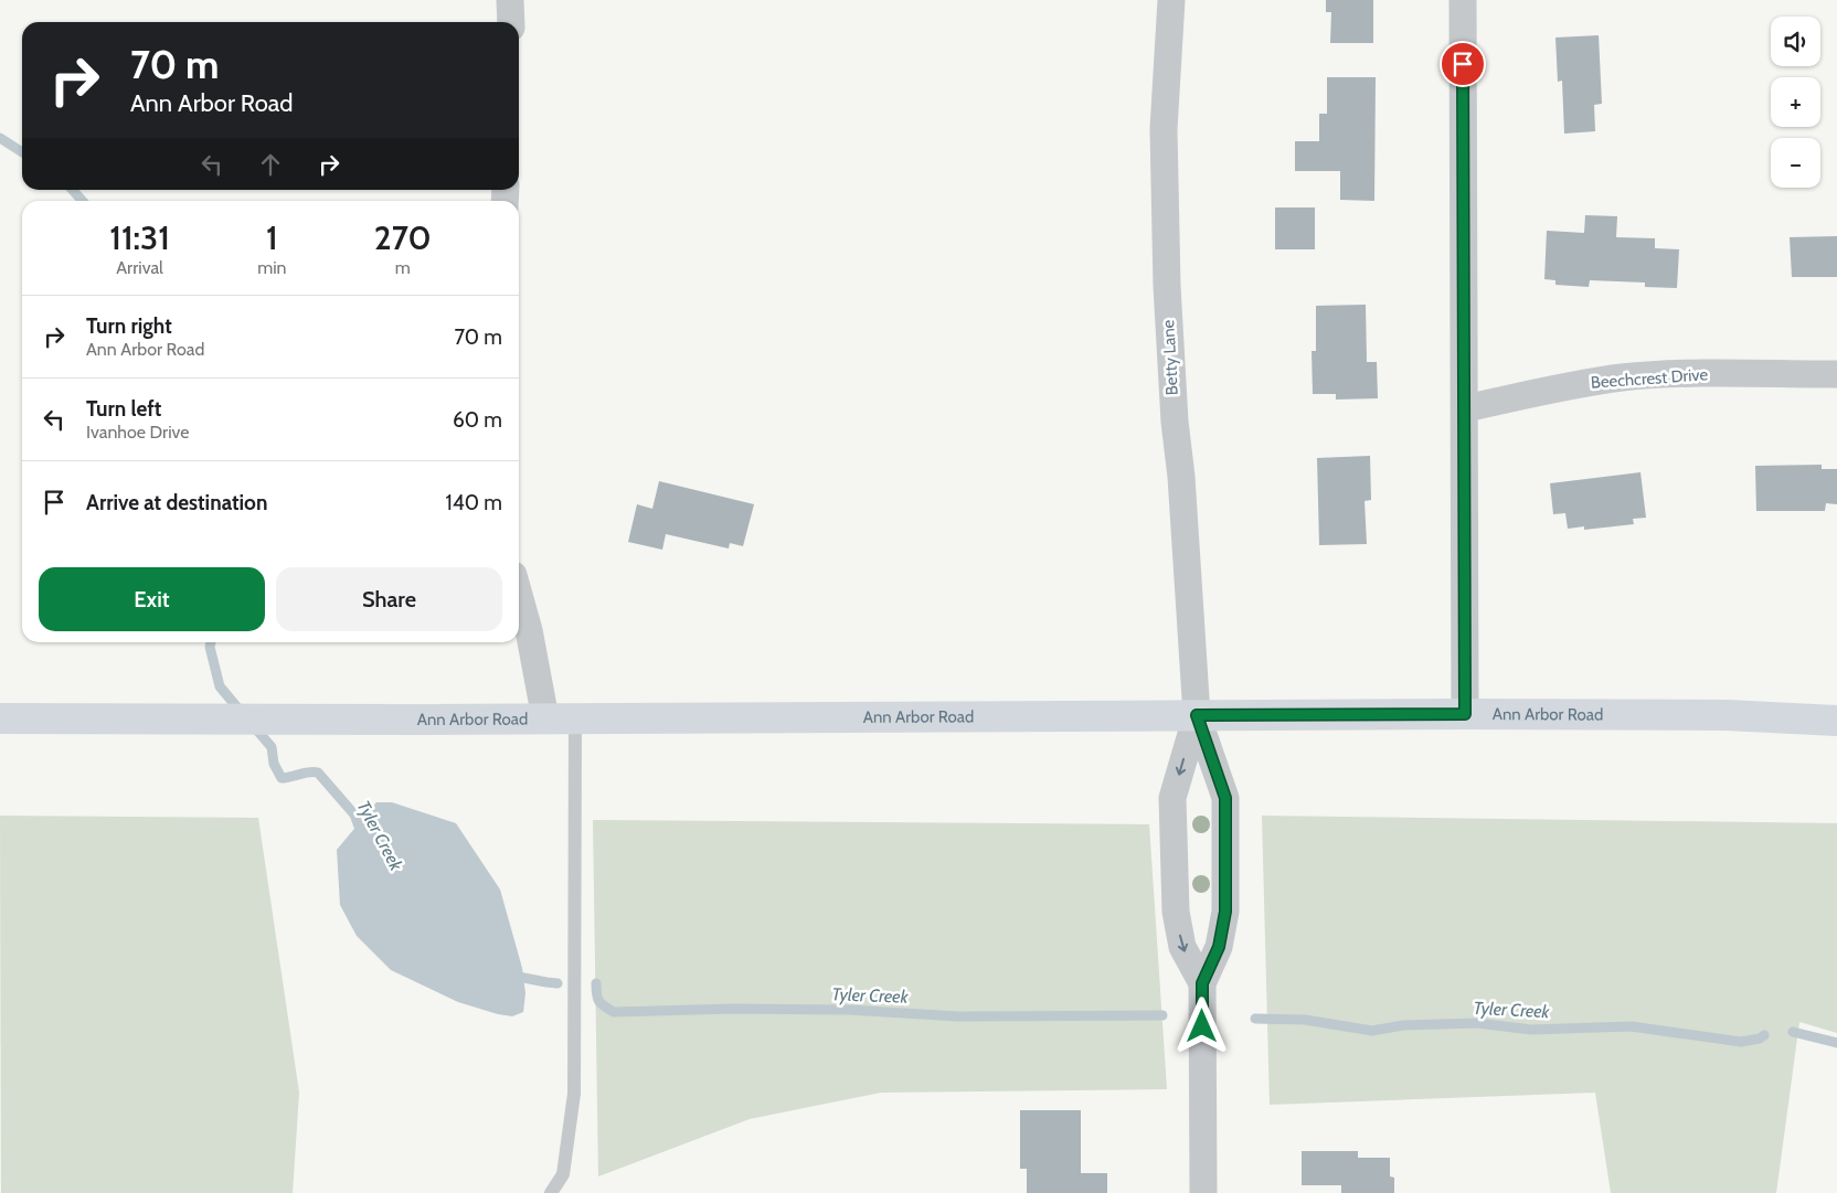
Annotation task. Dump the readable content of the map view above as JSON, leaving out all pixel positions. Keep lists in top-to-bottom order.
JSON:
{
  "streets": {
    "main road": ["Ann Arbor Road"],
    "street": ["Betty Lane", "Beechcrest Drive"]
  },
  "crossings": [
    ["Betty Lane", "Ann Arbor Road"]
  ],
  "water": ["Tyler Creek"],
  "page": {
    "map_buttons": ["+", "−"],
    "turn": ["70 m", "Ann Arbor Road"],
    "eta": [
      "11:31",
      "Arrival",
      "1",
      "min",
      "270",
      "m"
    ],
    "list": [
      {
        "name": "Turn right",
        "note": "Ann Arbor Road",
        "value": "70 m"
      },
      {
        "name": "Turn left",
        "note": "Ivanhoe Drive",
        "value": "60 m"
      },
      {
        "name": "Arrive at destination",
        "value": "140 m"
      }
    ],
    "buttons": ["Exit", "Share"]
  }
}
